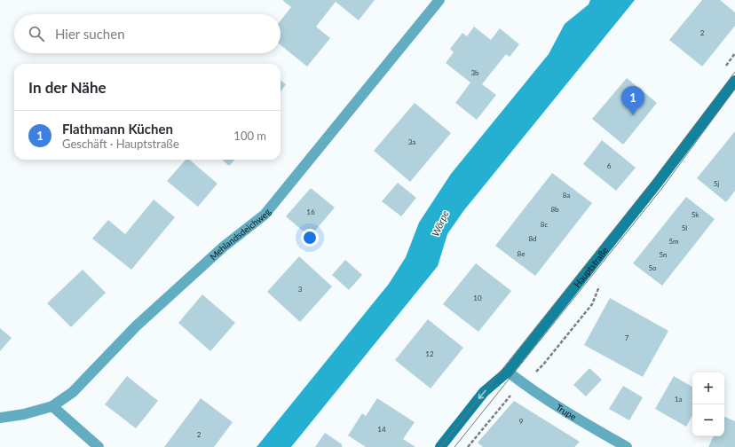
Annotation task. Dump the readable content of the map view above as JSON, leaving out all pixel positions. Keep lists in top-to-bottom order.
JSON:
{
  "streets": {
    "street": ["Mehlandsdeichweg", "Hauptstraße", "Trupe"]
  },
  "crossings": [
    ["Hauptstraße", "Trupe"]
  ],
  "water": ["Wörpe"],
  "house_numbers": [
    "2",
    "3b",
    "3a",
    "6",
    "5j",
    "8a",
    "8b",
    "16",
    "5k",
    "8c",
    "5l",
    "8d",
    "5m",
    "8e",
    "5n",
    "5o",
    "3",
    "10",
    "7",
    "12",
    "1a",
    "9",
    "14",
    "2"
  ],
  "page": {
    "search": "Hier suchen",
    "heading": "In der Nähe",
    "pins": "1",
    "list": [
      {
        "mark": "1",
        "name": "Flathmann Küchen",
        "note": "Geschäft · Hauptstraße",
        "value": "100 m"
      }
    ],
    "map_buttons": ["+", "−"]
  }
}
